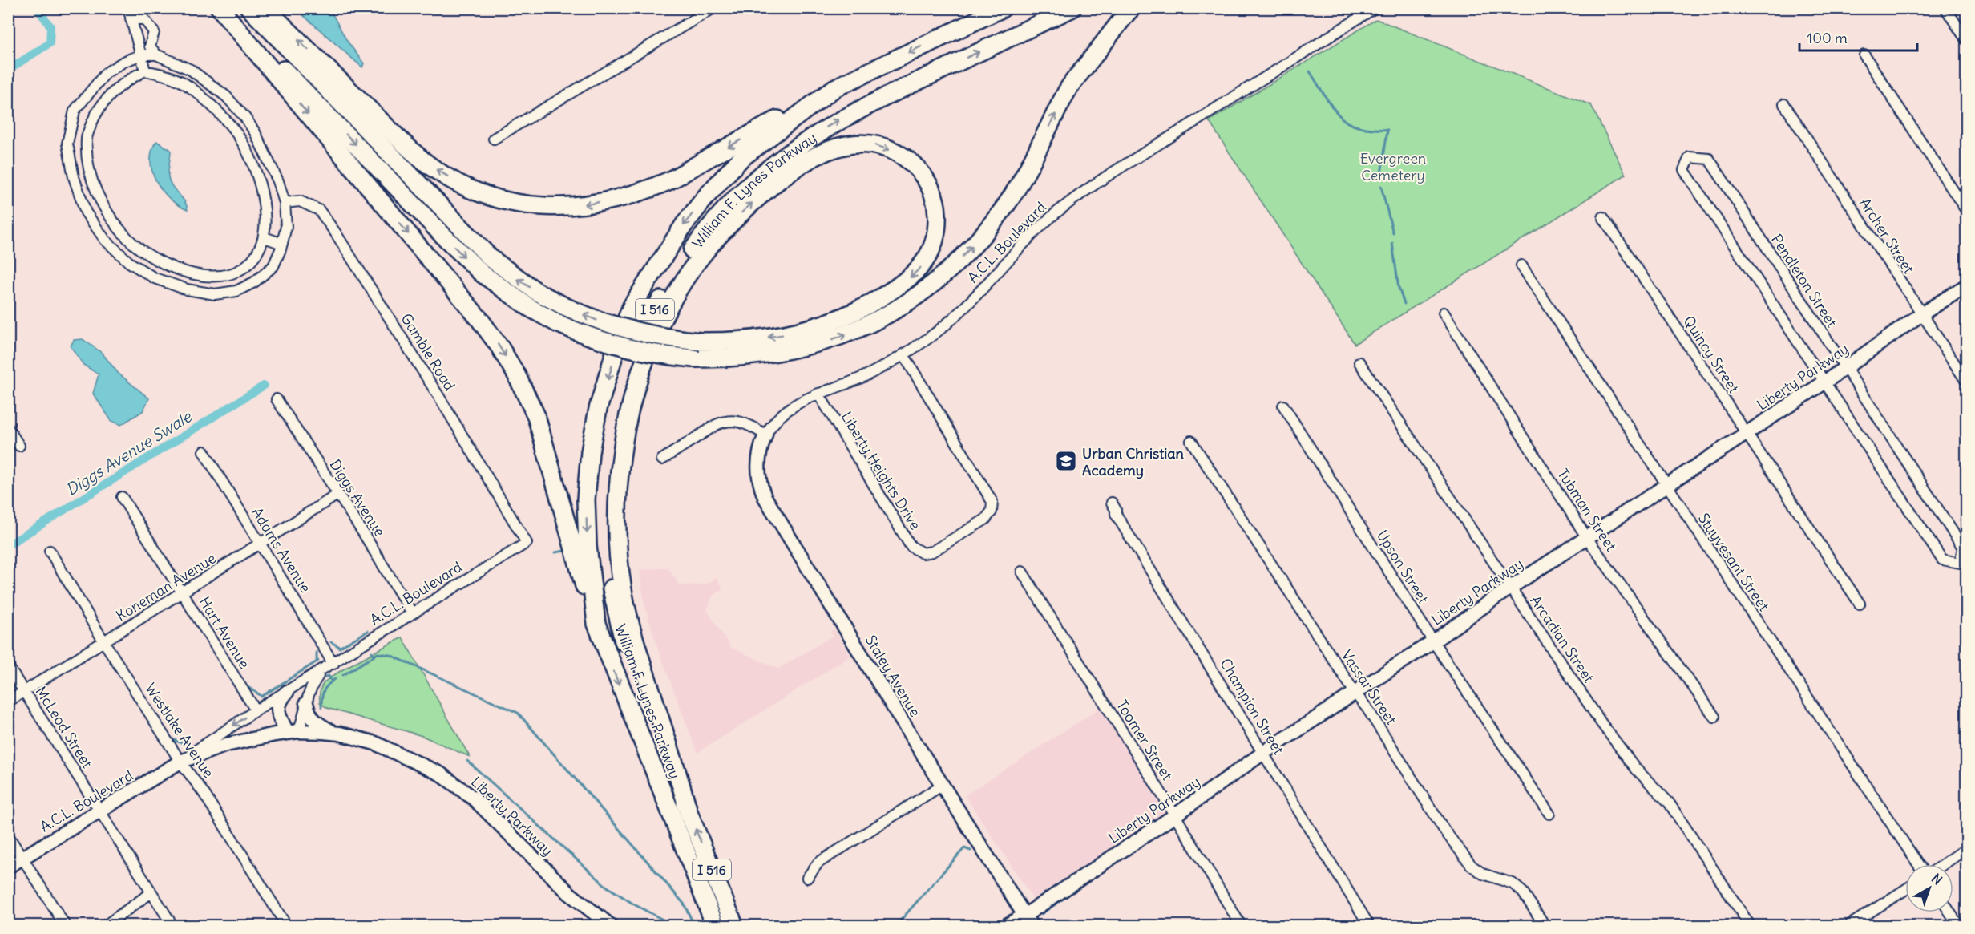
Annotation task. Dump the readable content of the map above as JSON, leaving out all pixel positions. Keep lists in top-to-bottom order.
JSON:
{
  "streets": {
    "highway": ["William F. Lynes Parkway", "I 516"],
    "street": [
      "Archer Street",
      "A.C.L. Boulevard",
      "Pendleton Street",
      "Gamble Road",
      "Quincy Street",
      "Liberty Parkway",
      "Liberty Heights Drive",
      "Diggs Avenue",
      "Tubman Street",
      "Adams Avenue",
      "Stuyvesant Street",
      "Upson Street",
      "Koneman Avenue",
      "Hart Avenue",
      "Arcadian Street",
      "Staley Avenue",
      "Vassar Street",
      "Champion Street",
      "McLeod Street",
      "Westlake Avenue",
      "Toomer Street"
    ]
  },
  "crossings": [
    ["Archer Street", "Liberty Parkway"],
    ["A.C.L. Boulevard", "Gamble Road"],
    ["A.C.L. Boulevard", "Liberty Parkway"],
    ["A.C.L. Boulevard", "Liberty Heights Drive"],
    ["A.C.L. Boulevard", "Diggs Avenue"],
    ["A.C.L. Boulevard", "Adams Avenue"],
    ["A.C.L. Boulevard", "Hart Avenue"],
    ["A.C.L. Boulevard", "Staley Avenue"],
    ["A.C.L. Boulevard", "McLeod Street"],
    ["A.C.L. Boulevard", "Westlake Avenue"],
    ["Pendleton Street", "Liberty Parkway"],
    ["Quincy Street", "Liberty Parkway"],
    ["Liberty Parkway", "Tubman Street"],
    ["Liberty Parkway", "Stuyvesant Street"],
    ["Liberty Parkway", "Upson Street"],
    ["Liberty Parkway", "Arcadian Street"],
    ["Liberty Parkway", "Staley Avenue"],
    ["Liberty Parkway", "Vassar Street"],
    ["Liberty Parkway", "Champion Street"],
    ["Liberty Parkway", "Toomer Street"],
    ["Diggs Avenue", "Koneman Avenue"],
    ["Adams Avenue", "Koneman Avenue"],
    ["Koneman Avenue", "Hart Avenue"],
    ["Koneman Avenue", "McLeod Street"],
    ["Koneman Avenue", "Westlake Avenue"]
  ],
  "water": ["Diggs Avenue Swale"],
  "parks": ["Evergreen Cemetery"],
  "places": {
    "school or university": ["Urban Christian Academy"]
  },
  "scale_bar": "100 m",
  "north": "top right"
}
